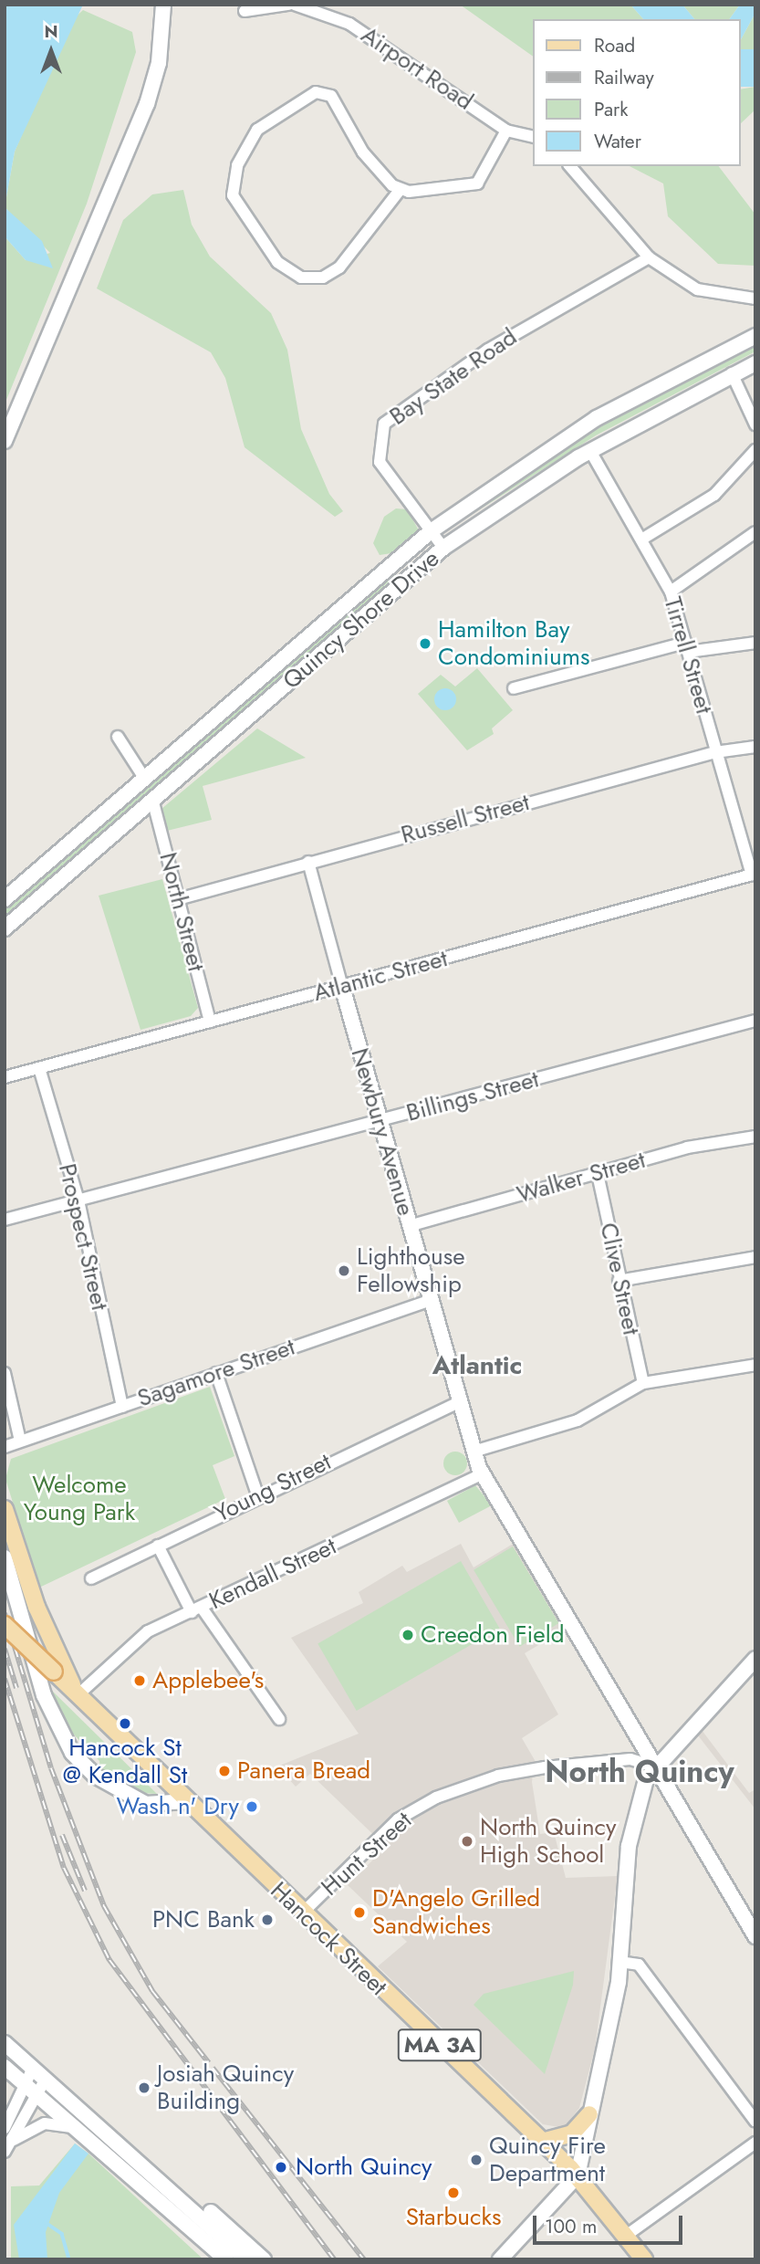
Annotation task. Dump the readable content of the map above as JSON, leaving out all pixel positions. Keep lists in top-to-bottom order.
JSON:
{
  "streets": {
    "main road": [
      "Quincy Shore Drive",
      "Newbury Avenue",
      "Hancock Street",
      "MA 3A"
    ],
    "street": [
      "Airport Road",
      "Bay State Road",
      "Tirrell Street",
      "Russell Street",
      "North Street",
      "Atlantic Street",
      "Billings Street",
      "Walker Street",
      "Prospect Street",
      "Clive Street",
      "Sagamore Street",
      "Young Street",
      "Kendall Street",
      "Hunt Street"
    ]
  },
  "crossings": [
    ["Bay State Road", "Quincy Shore Drive"],
    ["Quincy Shore Drive", "Tirrell Street"],
    ["Quincy Shore Drive", "North Street"],
    ["Tirrell Street", "Russell Street"],
    ["Tirrell Street", "Atlantic Street"],
    ["Russell Street", "North Street"],
    ["Russell Street", "Newbury Avenue"],
    ["North Street", "Atlantic Street"],
    ["Atlantic Street", "Newbury Avenue"],
    ["Atlantic Street", "Prospect Street"],
    ["Billings Street", "Newbury Avenue"],
    ["Billings Street", "Prospect Street"],
    ["Newbury Avenue", "Walker Street"],
    ["Newbury Avenue", "Sagamore Street"],
    ["Newbury Avenue", "Young Street"],
    ["Newbury Avenue", "Kendall Street"],
    ["Newbury Avenue", "Hunt Street"],
    ["Walker Street", "Clive Street"],
    ["Prospect Street", "Sagamore Street"],
    ["Kendall Street", "Hancock Street"],
    ["Hunt Street", "Hancock Street"]
  ],
  "districts": ["Atlantic", "North Quincy"],
  "parks": ["Welcome Young Park"],
  "places": [
    "Hamilton Bay Condominiums",
    "Lighthouse Fellowship",
    "Creedon Field",
    "Applebee's",
    "Hancock St @ Kendall St",
    "Panera Bread",
    "Wash n' Dry",
    "North Quincy High School",
    "D'Angelo Grilled Sandwiches",
    "PNC Bank",
    "Josiah Quincy Building",
    "Quincy Fire Department",
    "North Quincy",
    "Starbucks"
  ],
  "legend": [
    "Road",
    "Railway",
    "Park",
    "Water"
  ],
  "scale_bar": "100 m",
  "north": "top"
}
